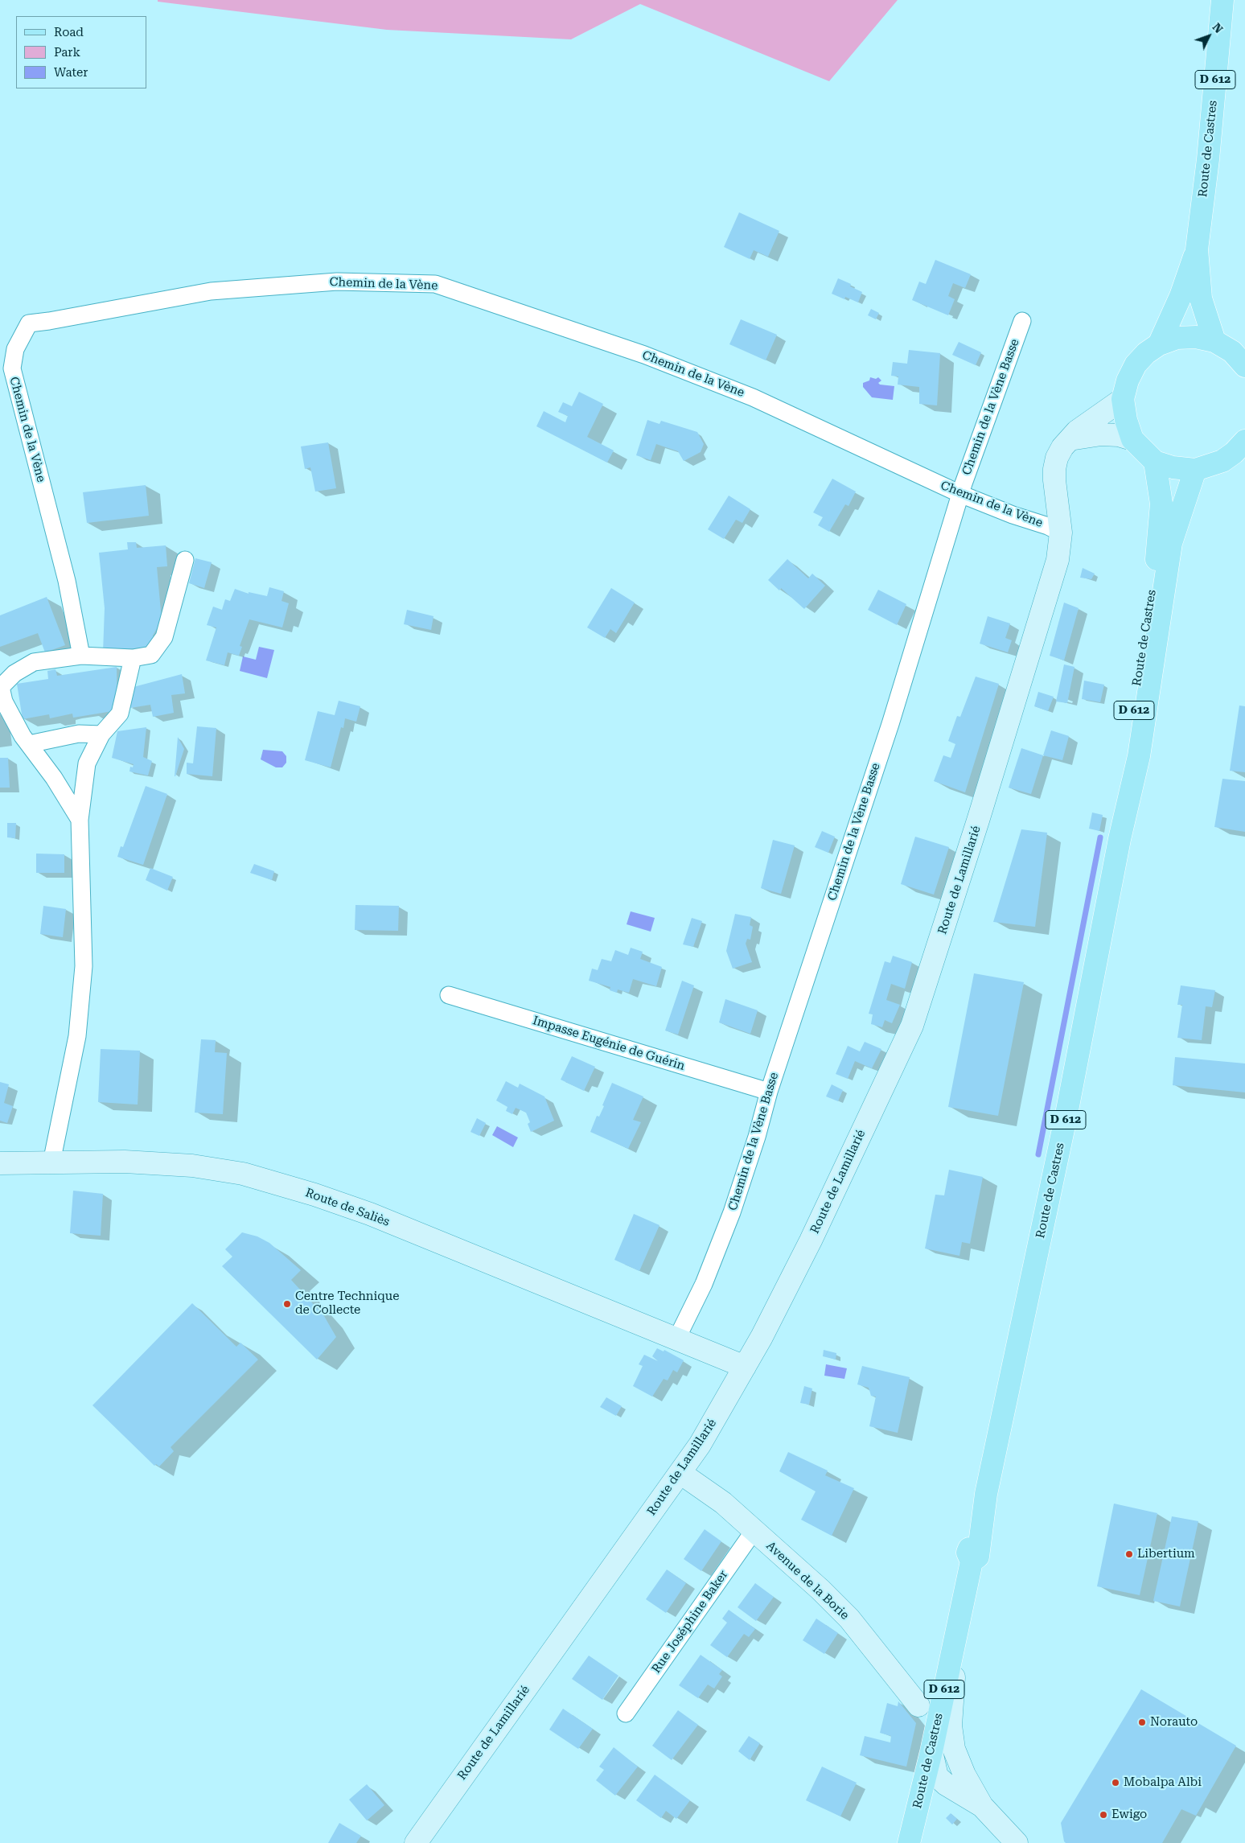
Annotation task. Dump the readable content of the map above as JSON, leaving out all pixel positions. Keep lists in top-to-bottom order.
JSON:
{
  "streets": {
    "main road": [
      "D 612",
      "Route de Castres",
      "Route de Lamillarié",
      "Route de Saliès",
      "Avenue de la Borie"
    ],
    "street": [
      "Chemin de la Vène",
      "Chemin de la Vène Basse",
      "Impasse Eugénie de Guérin",
      "Rue Joséphine Baker"
    ]
  },
  "crossings": [
    ["Chemin de la Vène", "Chemin de la Vène Basse"],
    ["Chemin de la Vène", "Route de Lamillarié"],
    ["Chemin de la Vène Basse", "Impasse Eugénie de Guérin"],
    ["Chemin de la Vène Basse", "Route de Saliès"],
    ["Route de Lamillarié", "Route de Saliès"],
    ["Route de Lamillarié", "Avenue de la Borie"],
    ["Avenue de la Borie", "Rue Joséphine Baker"]
  ],
  "places": [
    "Centre Technique de Collecte",
    "Libertium",
    "Norauto",
    "Mobalpa Albi",
    "Ewigo"
  ],
  "legend": ["Road", "Park", "Water"],
  "north": "top right"
}
